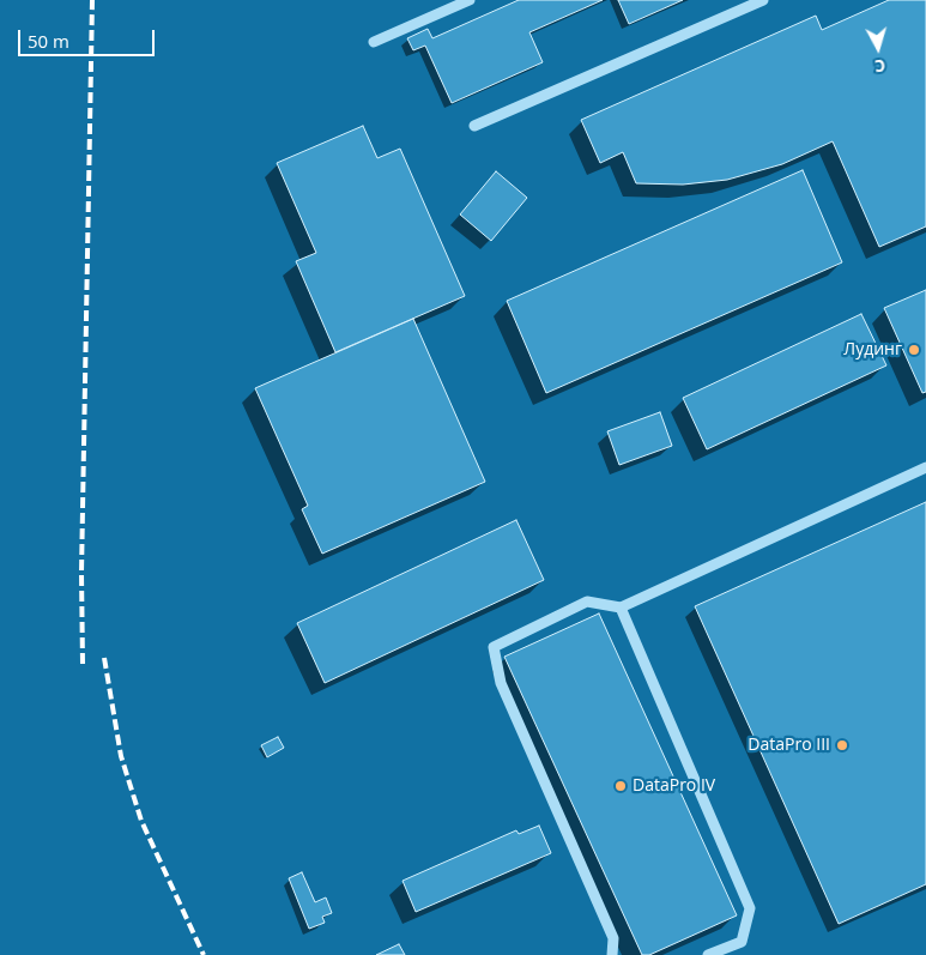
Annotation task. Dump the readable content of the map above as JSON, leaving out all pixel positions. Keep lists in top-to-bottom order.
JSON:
{
  "places": ["Лудинг", "DataPro III", "DataPro IV"],
  "scale_bar": "50 m",
  "north": "bottom"
}
